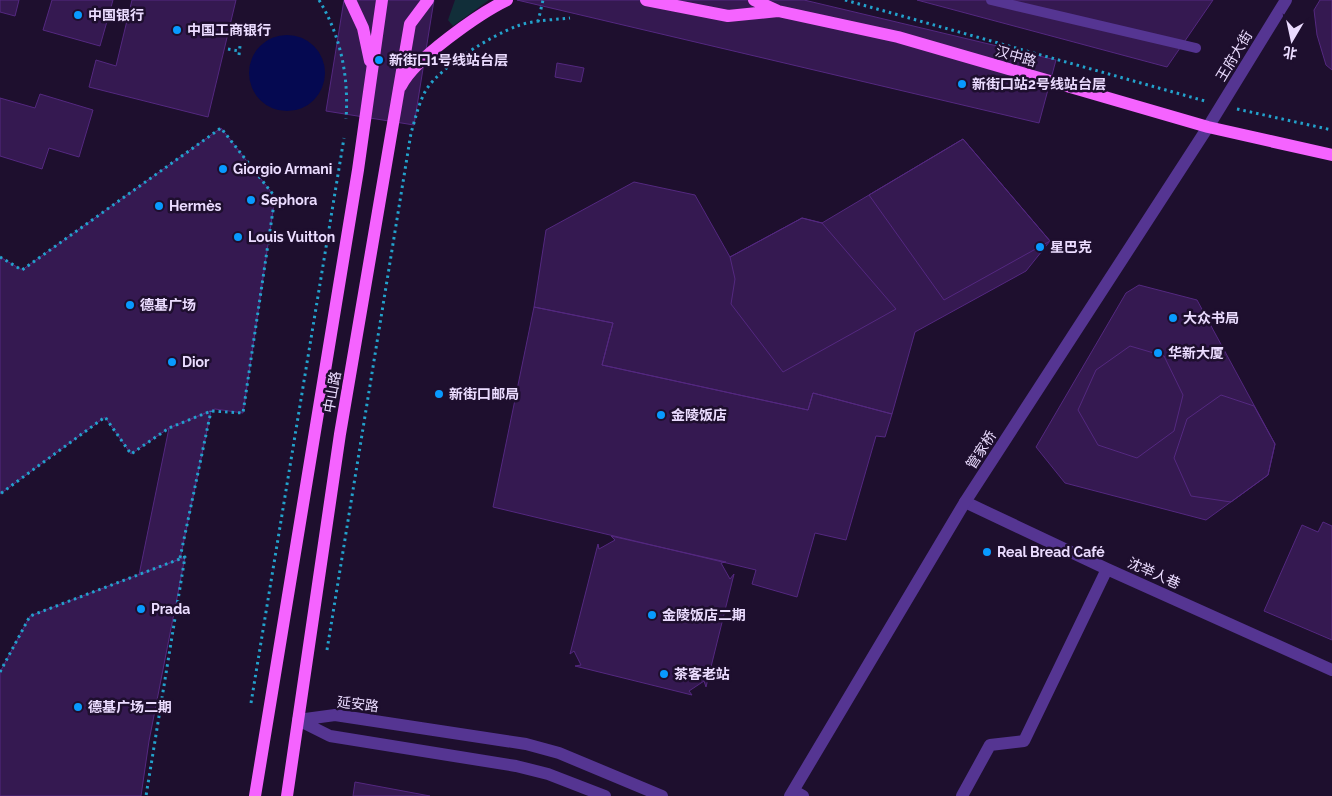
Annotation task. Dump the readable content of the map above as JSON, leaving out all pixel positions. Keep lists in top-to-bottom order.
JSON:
{
  "streets": {
    "main road": ["汉中路", "中山路"],
    "street": [
      "王府大街",
      "管家桥",
      "沈举人巷",
      "延安路"
    ]
  },
  "crossings": [
    ["汉中路", "王府大街"],
    ["汉中路", "管家桥"],
    ["王府大街", "管家桥"],
    ["中山路", "延安路"],
    ["管家桥", "沈举人巷"]
  ],
  "places": [
    "中国银行",
    "中国工商银行",
    "新街口1号线站台层",
    "新街口站2号线站台层",
    "Giorgio Armani",
    "Sephora",
    "Hermès",
    "Louis Vuitton",
    "星巴克",
    "德基广场",
    "大众书局",
    "华新大厦",
    "Dior",
    "新街口邮局",
    "金陵饭店",
    "Real Bread Café",
    "Prada",
    "金陵饭店二期",
    "茶客老站",
    "德基广场二期"
  ],
  "north": "bottom"
}
